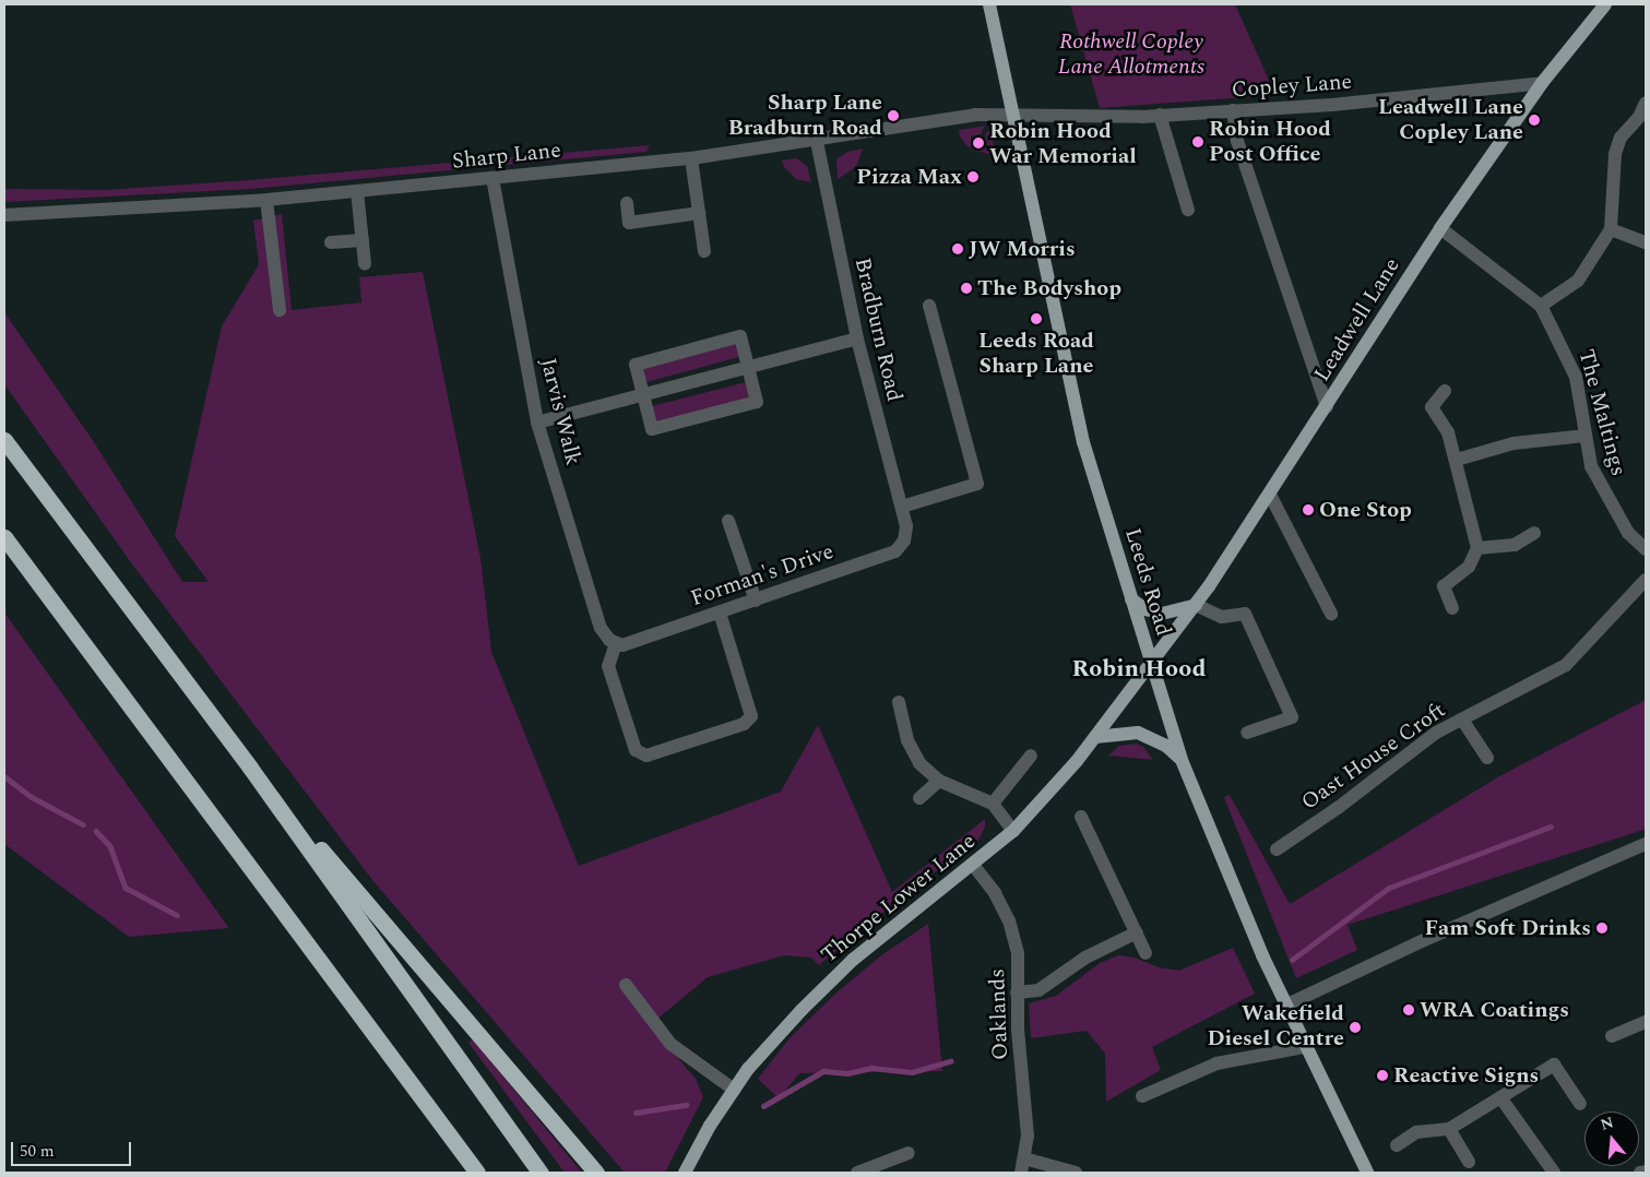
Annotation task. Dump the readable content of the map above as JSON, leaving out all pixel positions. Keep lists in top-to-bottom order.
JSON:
{
  "streets": {
    "main road": ["Leadwell Lane", "Leeds Road", "Thorpe Lower Lane"],
    "street": [
      "Copley Lane",
      "Sharp Lane",
      "Bradburn Road",
      "Jarvis Walk",
      "The Maltings",
      "Forman's Drive",
      "Oast House Croft",
      "Oaklands"
    ]
  },
  "crossings": [
    ["Copley Lane", "Sharp Lane"],
    ["Copley Lane", "Leadwell Lane"],
    ["Copley Lane", "Leeds Road"],
    ["Sharp Lane", "Bradburn Road"],
    ["Sharp Lane", "Jarvis Walk"],
    ["Sharp Lane", "Leeds Road"],
    ["Leadwell Lane", "The Maltings"],
    ["Leadwell Lane", "Leeds Road"],
    ["Leadwell Lane", "Thorpe Lower Lane"],
    ["Bradburn Road", "Forman's Drive"],
    ["Jarvis Walk", "Forman's Drive"],
    ["Leeds Road", "Thorpe Lower Lane"],
    ["Thorpe Lower Lane", "Oaklands"]
  ],
  "districts": ["Robin Hood"],
  "parks": ["Rothwell Copley Lane Allotments"],
  "places": [
    "Sharp Lane Bradburn Road",
    "Leadwell Lane Copley Lane",
    "Robin Hood Post Office",
    "Robin Hood War Memorial",
    "Pizza Max",
    "JW Morris",
    "The Bodyshop",
    "Leeds Road Sharp Lane",
    "One Stop",
    "Fam Soft Drinks",
    "WRA Coatings",
    "Wakefield Diesel Centre",
    "Reactive Signs"
  ],
  "scale_bar": "50 m",
  "north": "top"
}
